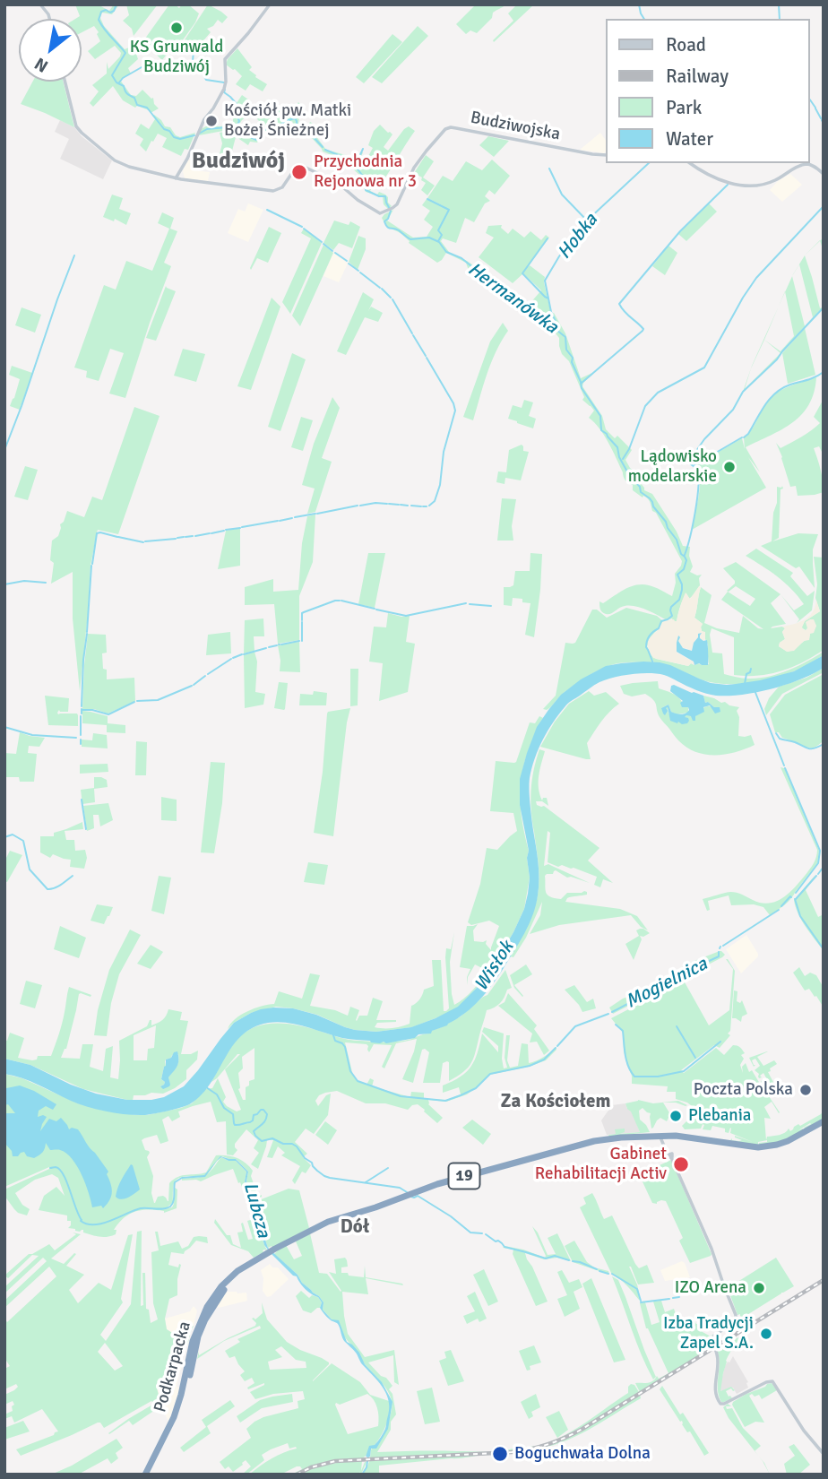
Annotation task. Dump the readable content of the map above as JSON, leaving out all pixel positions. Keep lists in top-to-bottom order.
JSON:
{
  "streets": {
    "highway": ["19", "Podkarpacka"],
    "street": ["Budziwojska"]
  },
  "crossings": [
    ["19", "Podkarpacka"]
  ],
  "districts": ["Budziwój", "Za Kościołem", "Dół"],
  "water": [
    "Hobka",
    "Hermanówka",
    "Wisłok",
    "Mogielnica",
    "Lubcza"
  ],
  "places": [
    "KS Grunwald Budziwój",
    "Kościół pw. Matki Bożej Śnieżnej",
    "Przychodnia Rejonowa nr 3",
    "Lądowisko modelarskie",
    "Poczta Polska",
    "Plebania",
    "Gabinet Rehabilitacji Activ",
    "IZO Arena",
    "Izba Tradycji Zapel S.A.",
    "Boguchwała Dolna"
  ],
  "legend": [
    "Road",
    "Railway",
    "Park",
    "Water"
  ],
  "north": "bottom left"
}
